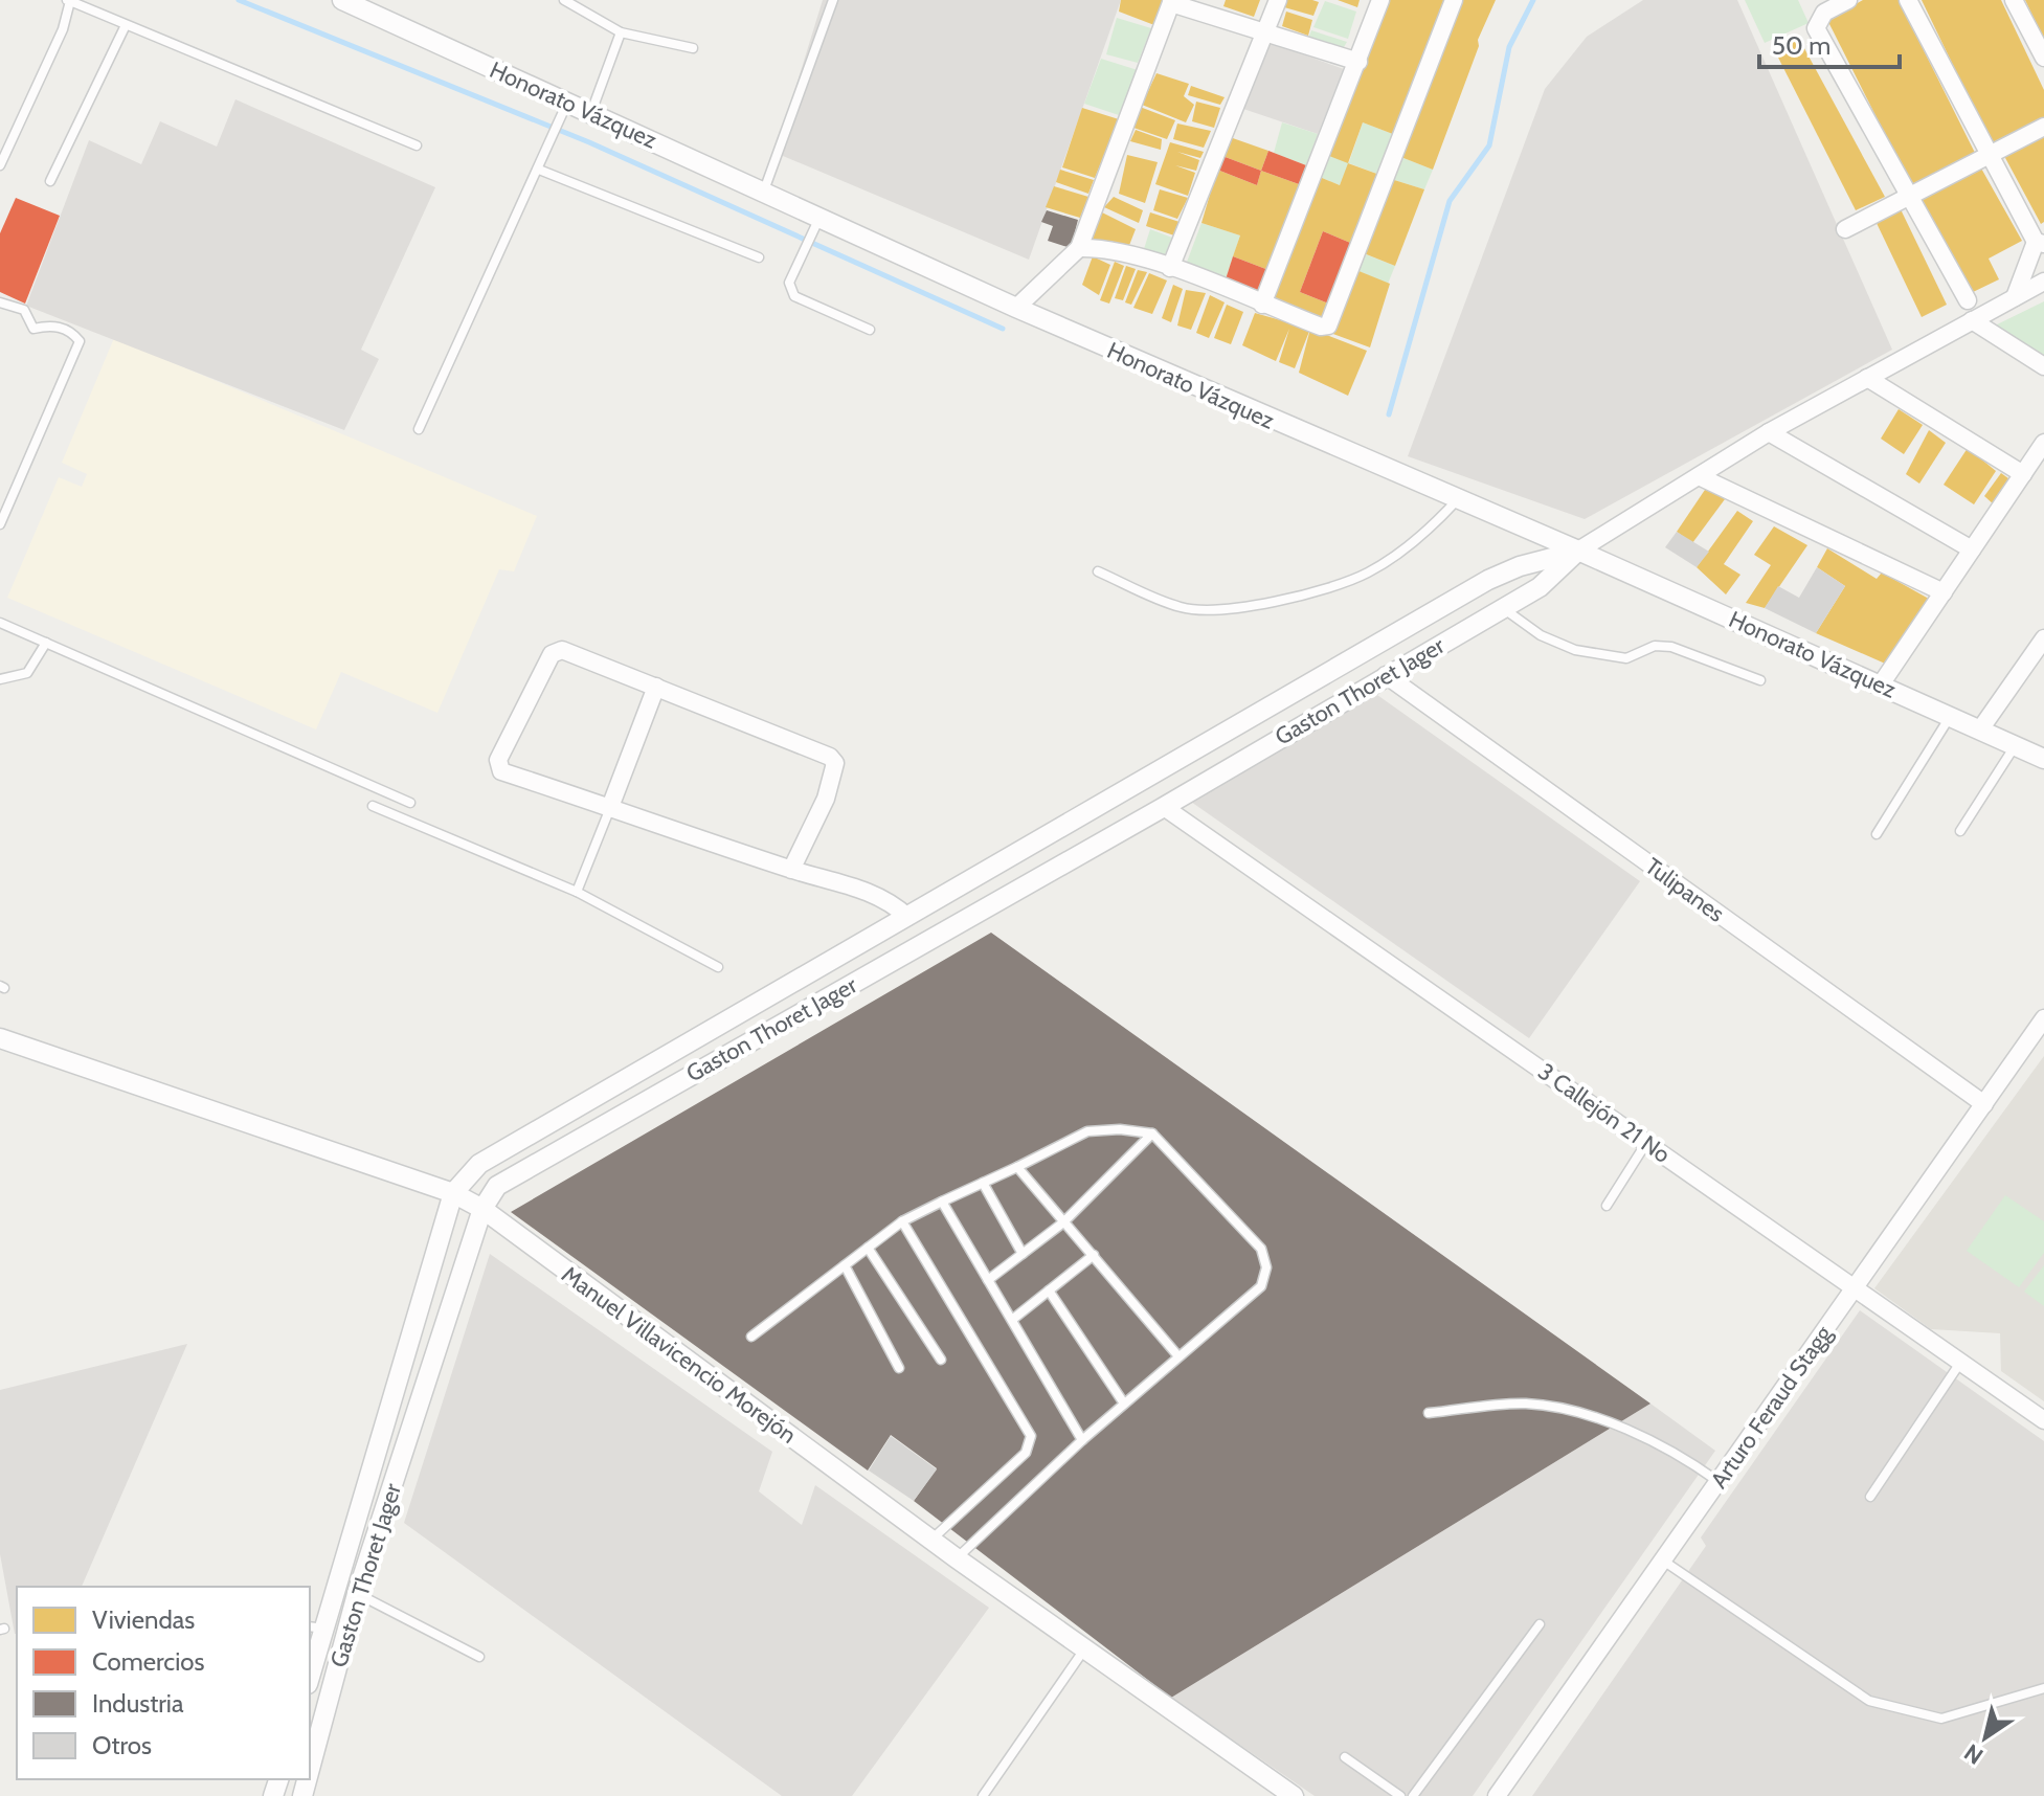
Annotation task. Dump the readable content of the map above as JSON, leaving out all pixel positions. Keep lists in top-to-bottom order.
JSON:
{
  "streets": {
    "street": [
      "Honorato Vázquez",
      "Gaston Thoret Jager",
      "Tulipanes",
      "3 Callejón 21 No",
      "Manuel Villavicencio Morejón",
      "Arturo Feraud Stagg"
    ]
  },
  "crossings": [
    ["Honorato Vázquez", "Gaston Thoret Jager"],
    ["Gaston Thoret Jager", "Tulipanes"],
    ["Gaston Thoret Jager", "3 Callejón 21 No"],
    ["Gaston Thoret Jager", "Manuel Villavicencio Morejón"],
    ["Tulipanes", "Arturo Feraud Stagg"],
    ["3 Callejón 21 No", "Arturo Feraud Stagg"]
  ],
  "legend": [
    "Viviendas",
    "Comercios",
    "Industria",
    "Otros"
  ],
  "scale_bar": "50 m",
  "north": "bottom left"
}
